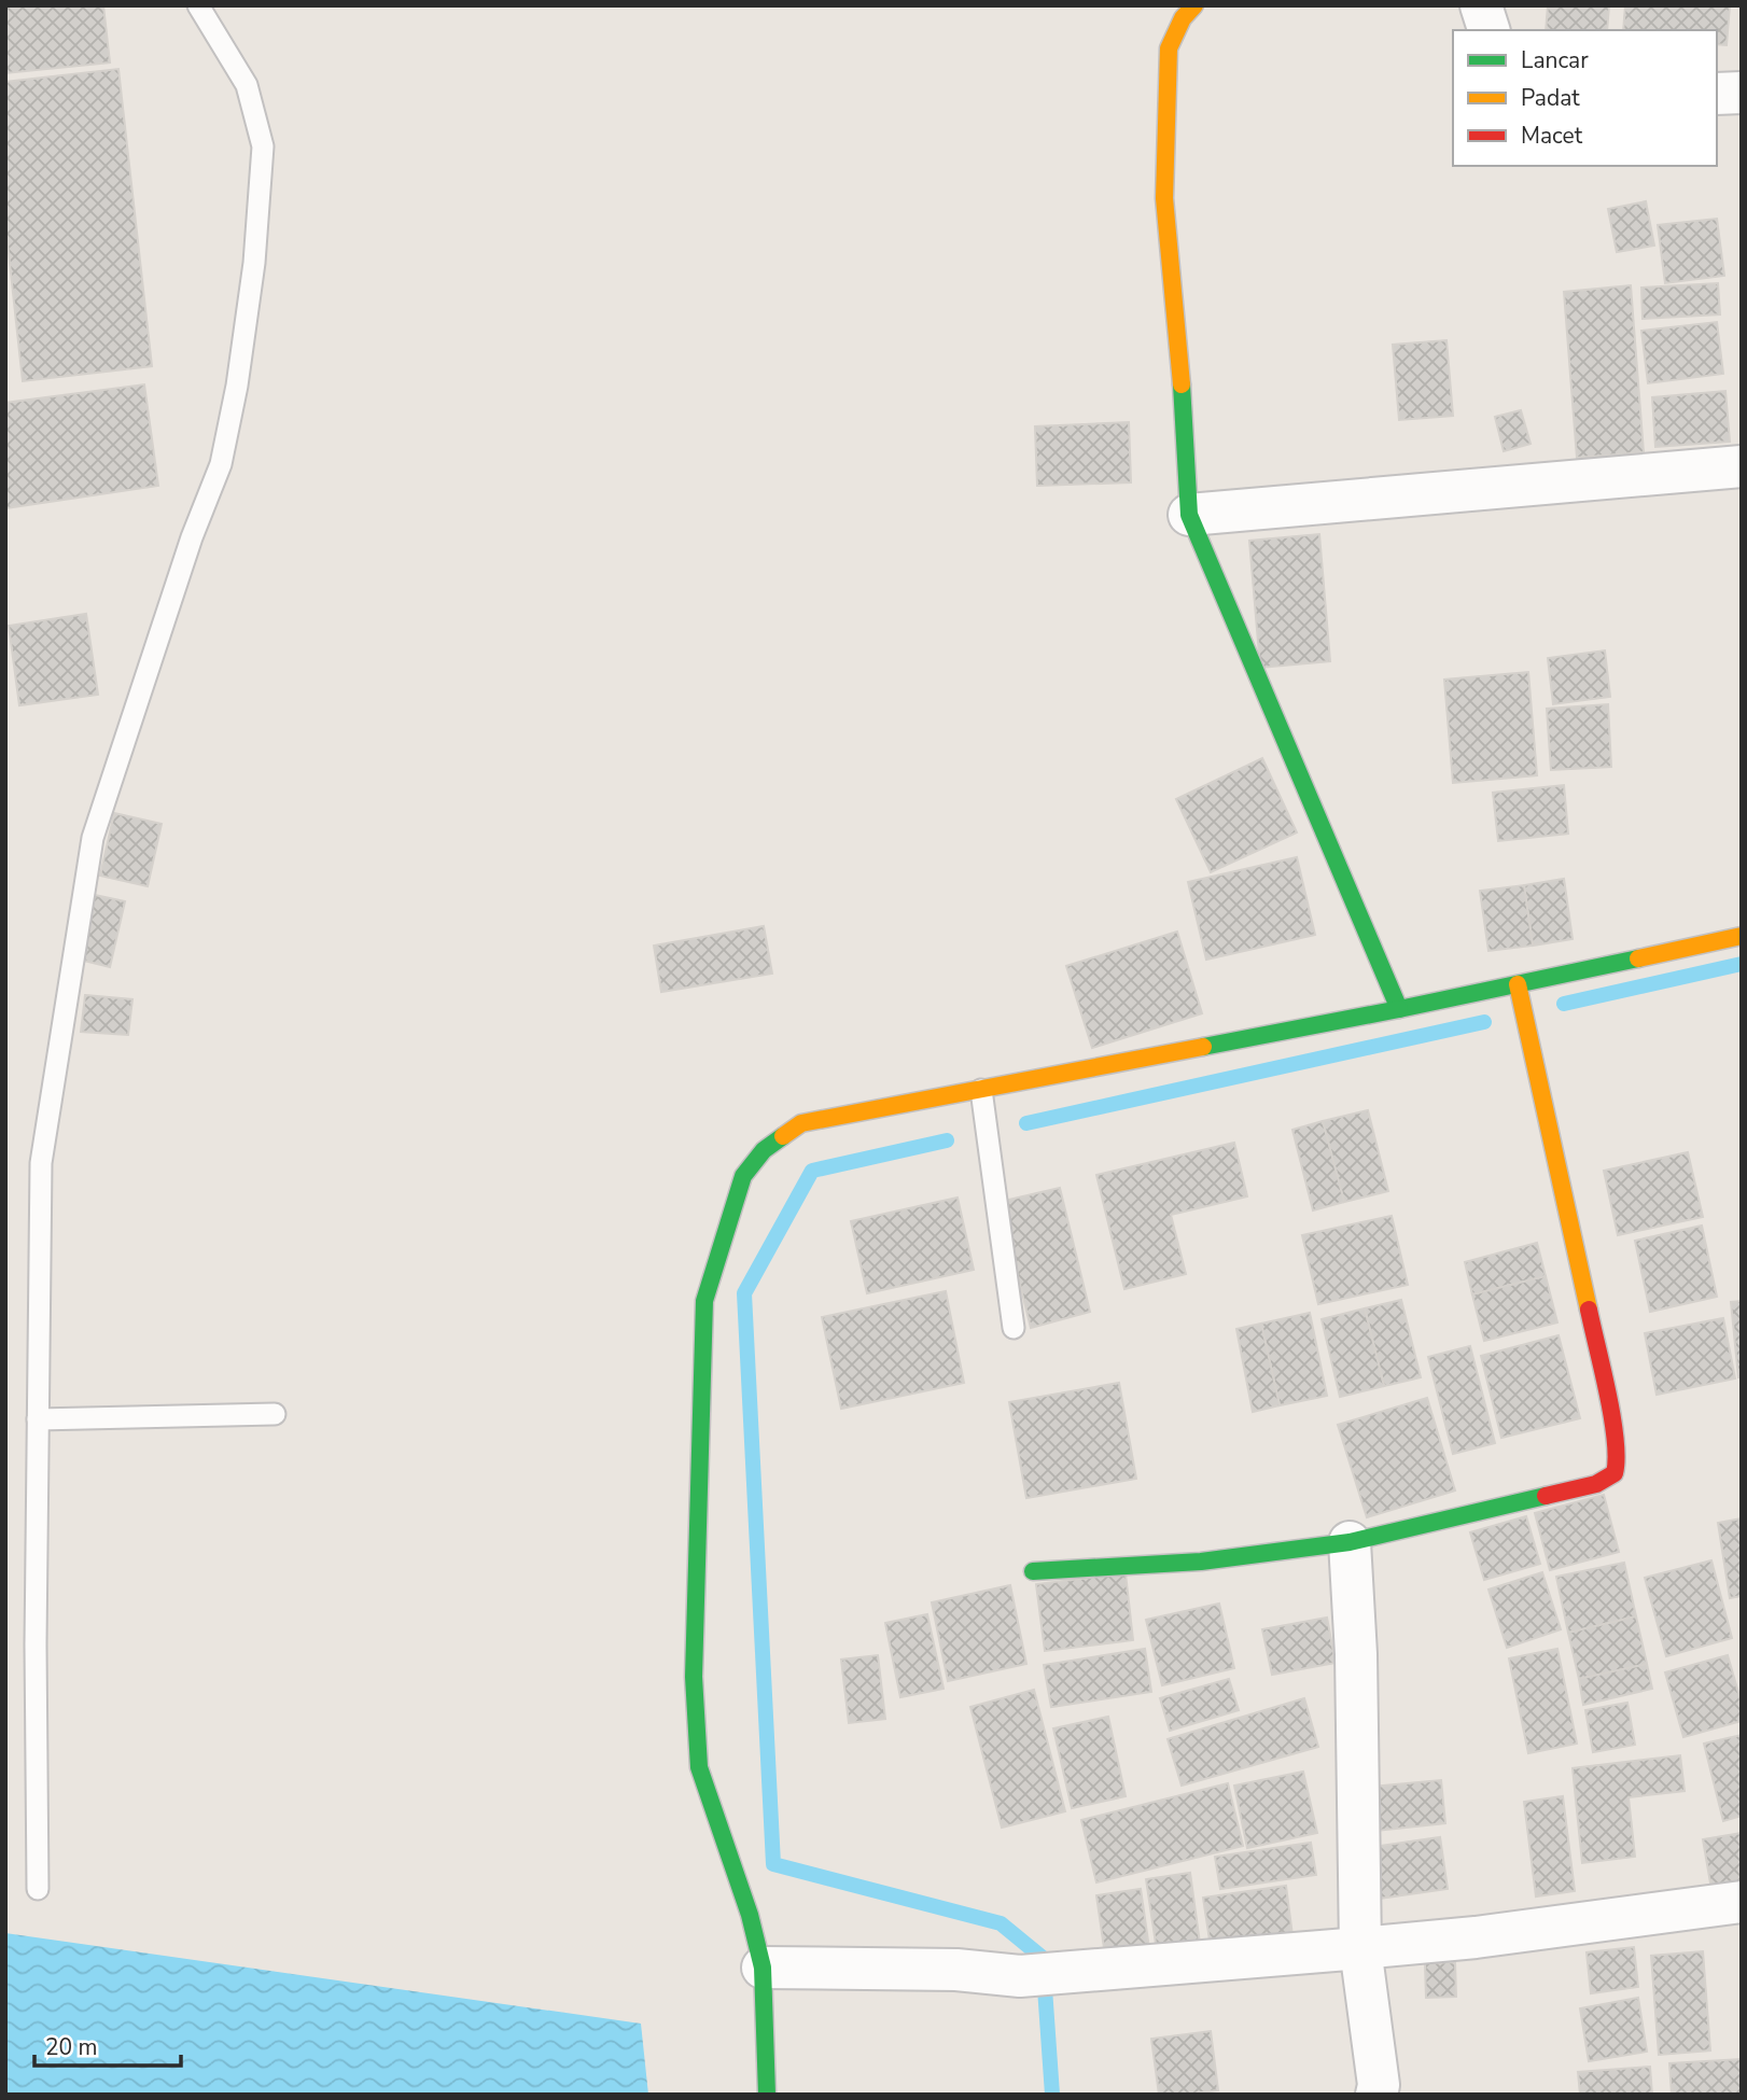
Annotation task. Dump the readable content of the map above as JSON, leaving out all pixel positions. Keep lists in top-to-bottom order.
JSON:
{
  "legend": ["Lancar", "Padat", "Macet"],
  "scale_bar": "20 m"
}
